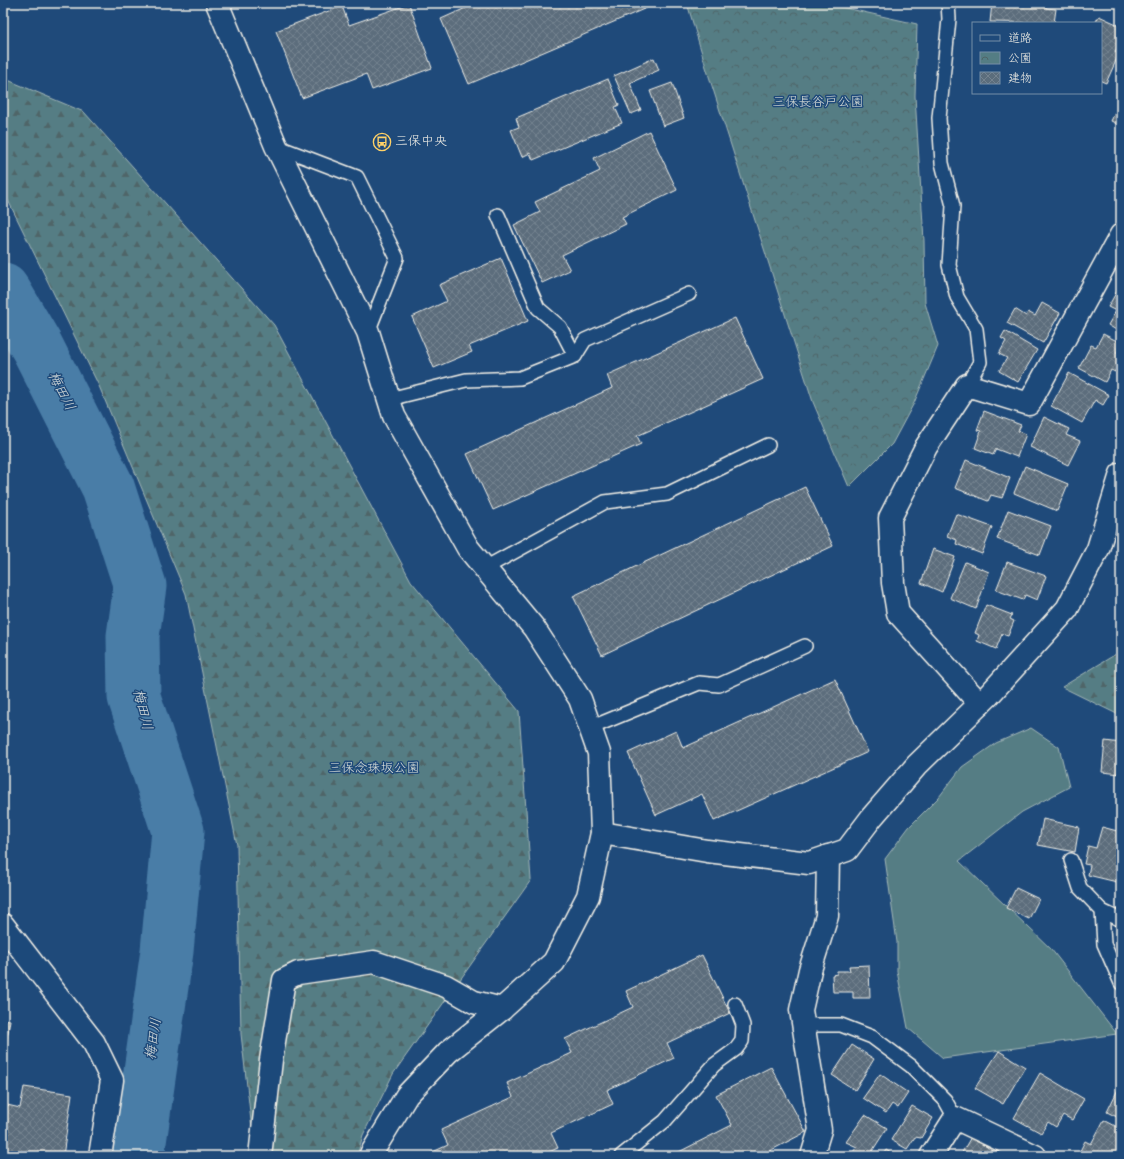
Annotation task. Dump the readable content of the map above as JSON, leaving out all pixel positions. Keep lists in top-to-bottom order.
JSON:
{
  "water": ["梅田川"],
  "parks": ["三保長谷戸公園", "三保念珠坂公園"],
  "places": {
    "bus stop": ["三保中央"]
  },
  "legend": ["道路", "公園", "建物"]
}
